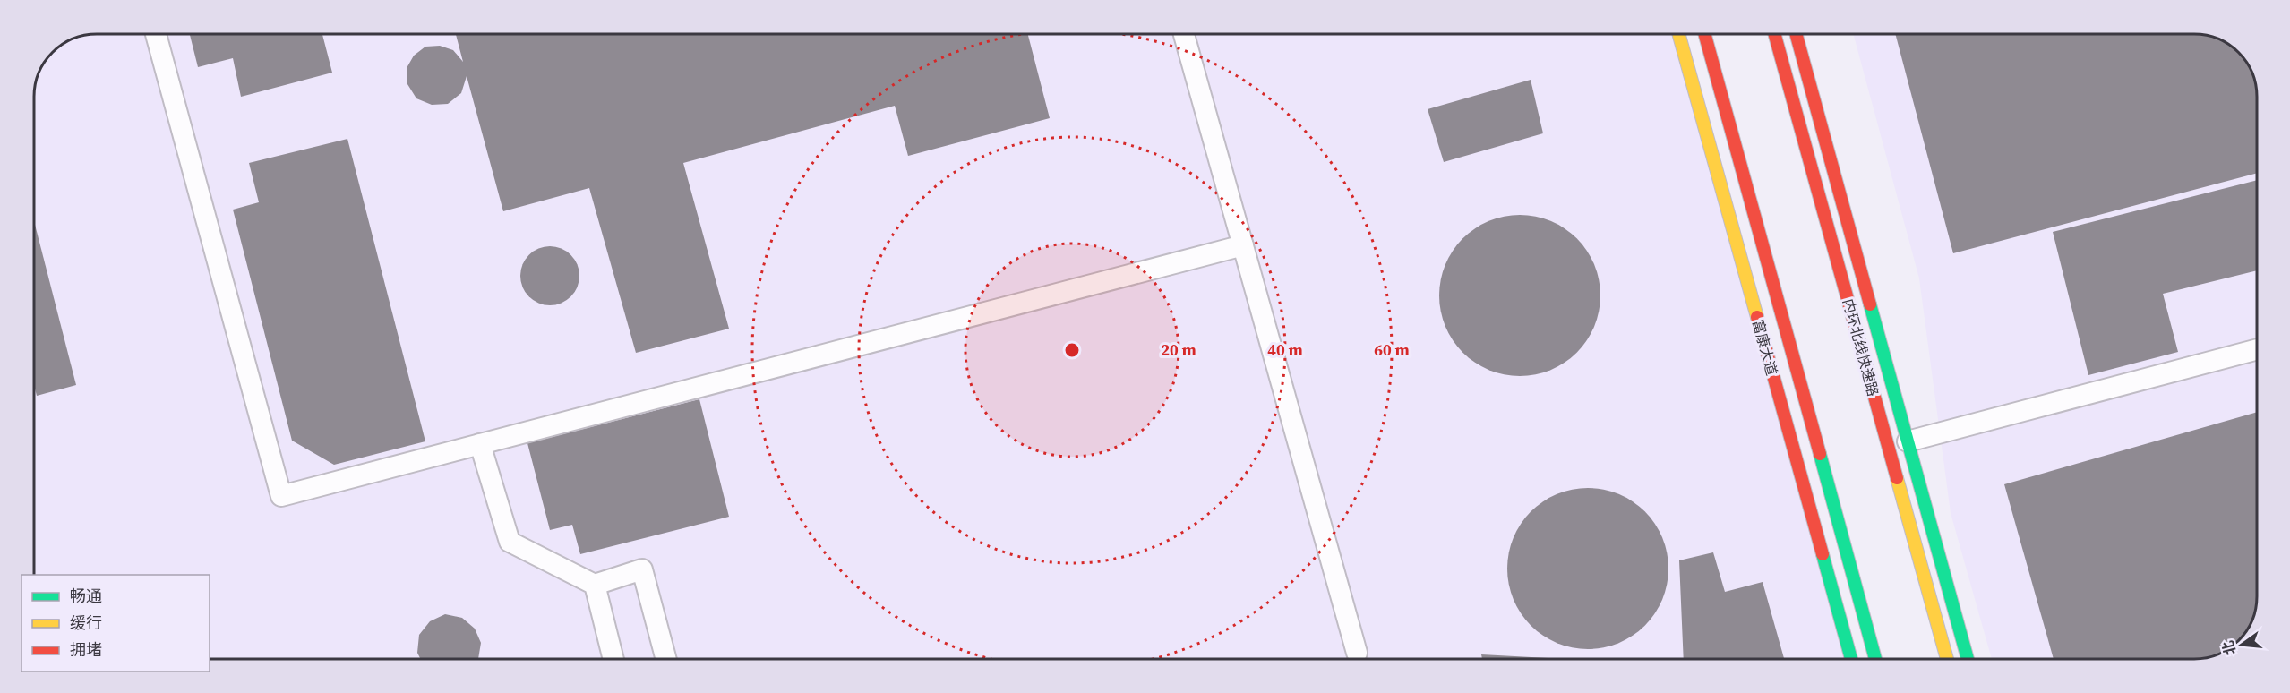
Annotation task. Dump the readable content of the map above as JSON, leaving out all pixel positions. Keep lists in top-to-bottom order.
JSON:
{
  "streets": {
    "main road": ["富康大道", "内环北线快速路"]
  },
  "legend": ["畅通", "缓行", "拥堵"],
  "north": "left",
  "rings": ["20 m", "40 m", "60 m"]
}
